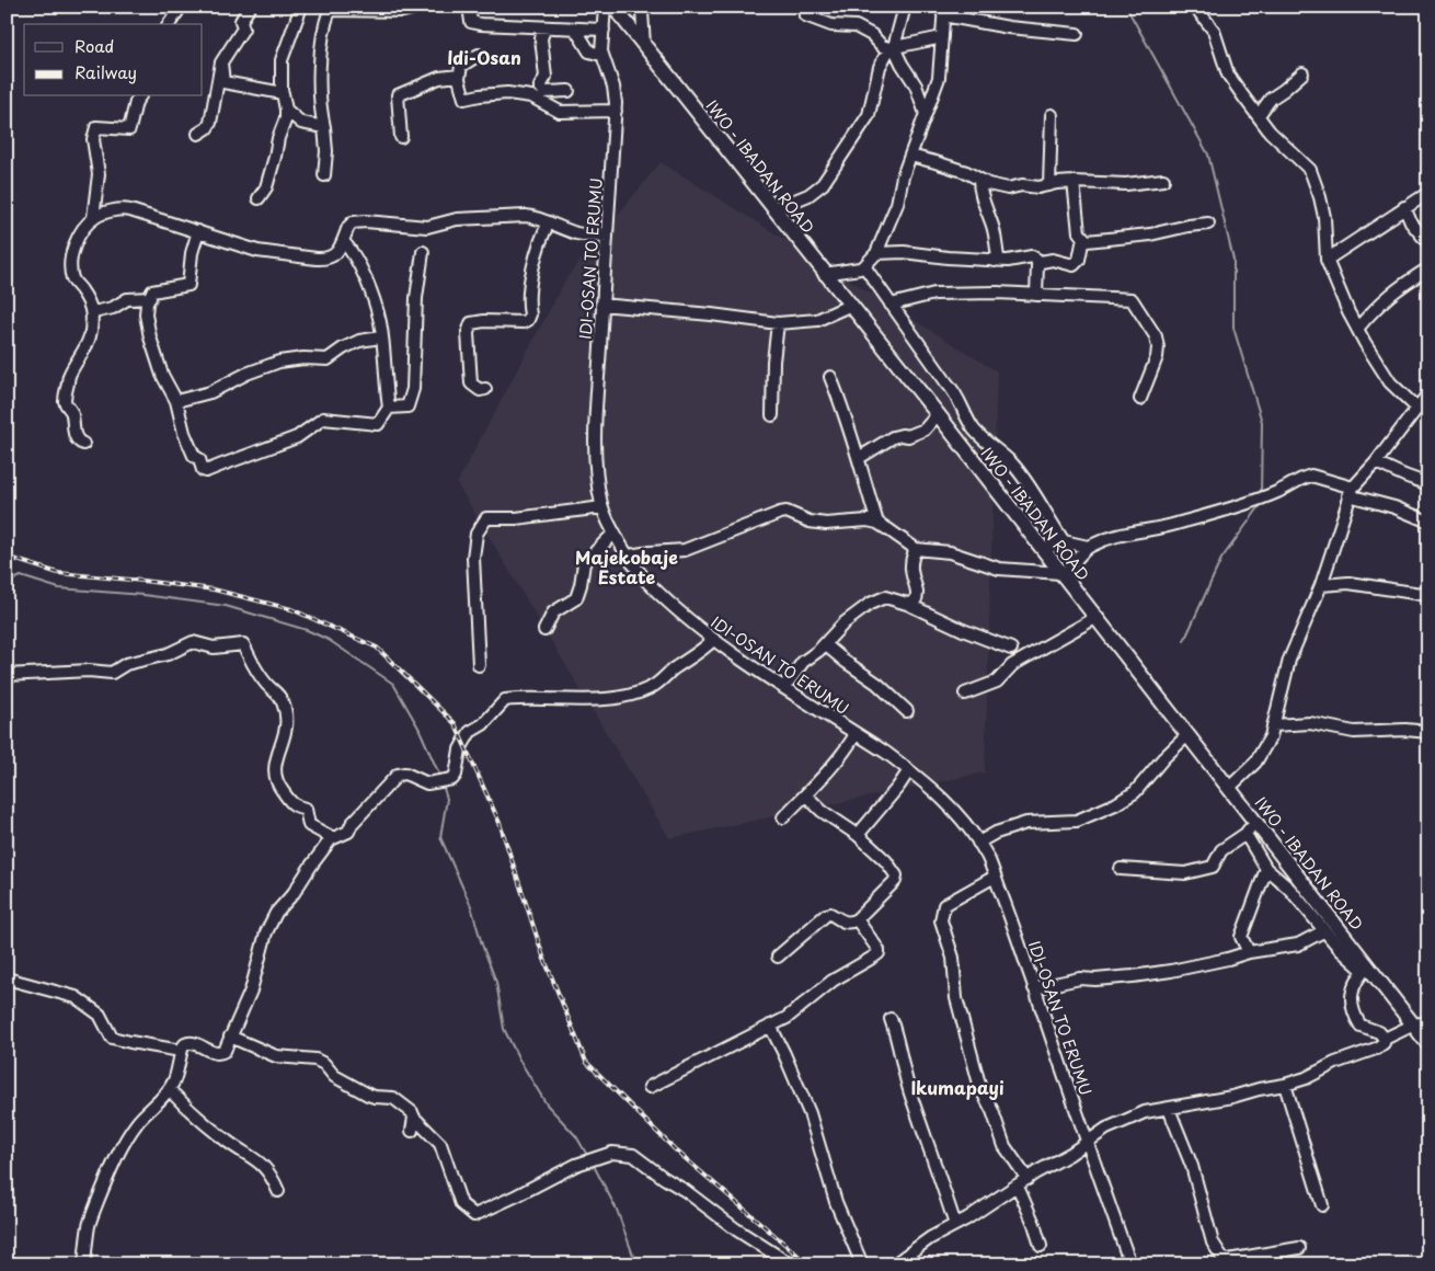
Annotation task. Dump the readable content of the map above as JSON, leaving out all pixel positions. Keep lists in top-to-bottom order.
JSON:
{
  "streets": {
    "main road": ["IWO - IBADAN ROAD"],
    "street": ["IDI-OSAN TO ERUMU"]
  },
  "districts": ["Idi-Osan", "Majekobaje Estate", "Ikumapayi"],
  "legend": ["Road", "Railway"]
}
